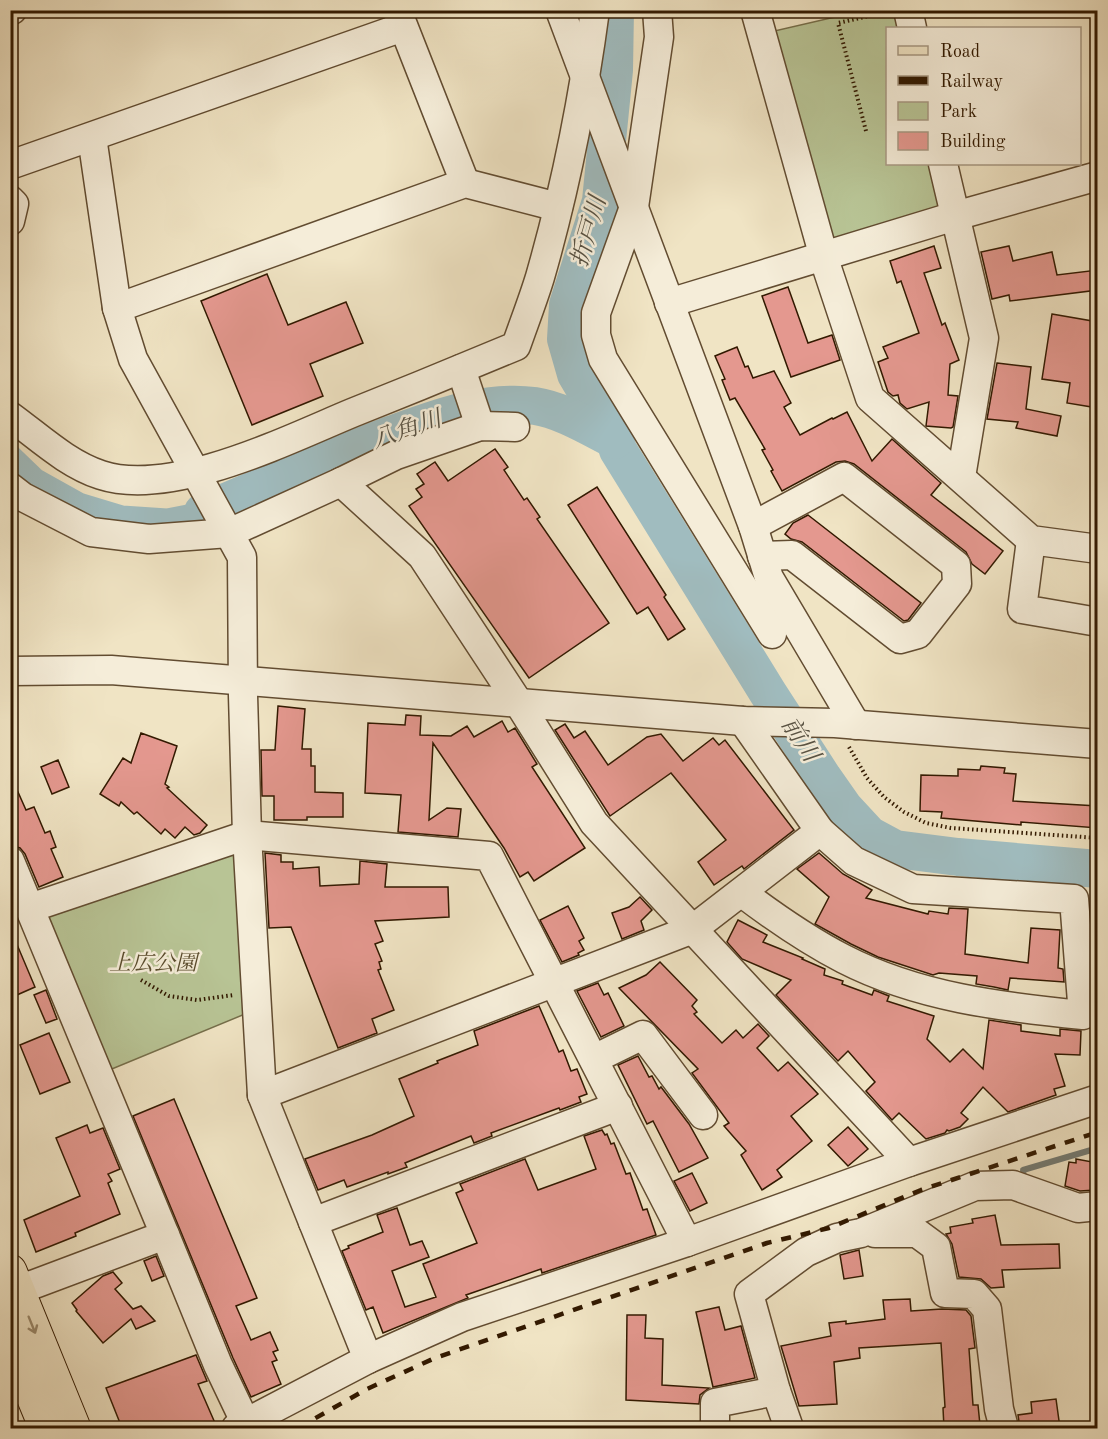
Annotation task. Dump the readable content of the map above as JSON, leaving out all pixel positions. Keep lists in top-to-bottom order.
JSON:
{
  "water": ["折戸川", "八角川", "前川"],
  "parks": ["上広公園"],
  "legend": [
    "Road",
    "Railway",
    "Park",
    "Building"
  ]
}
